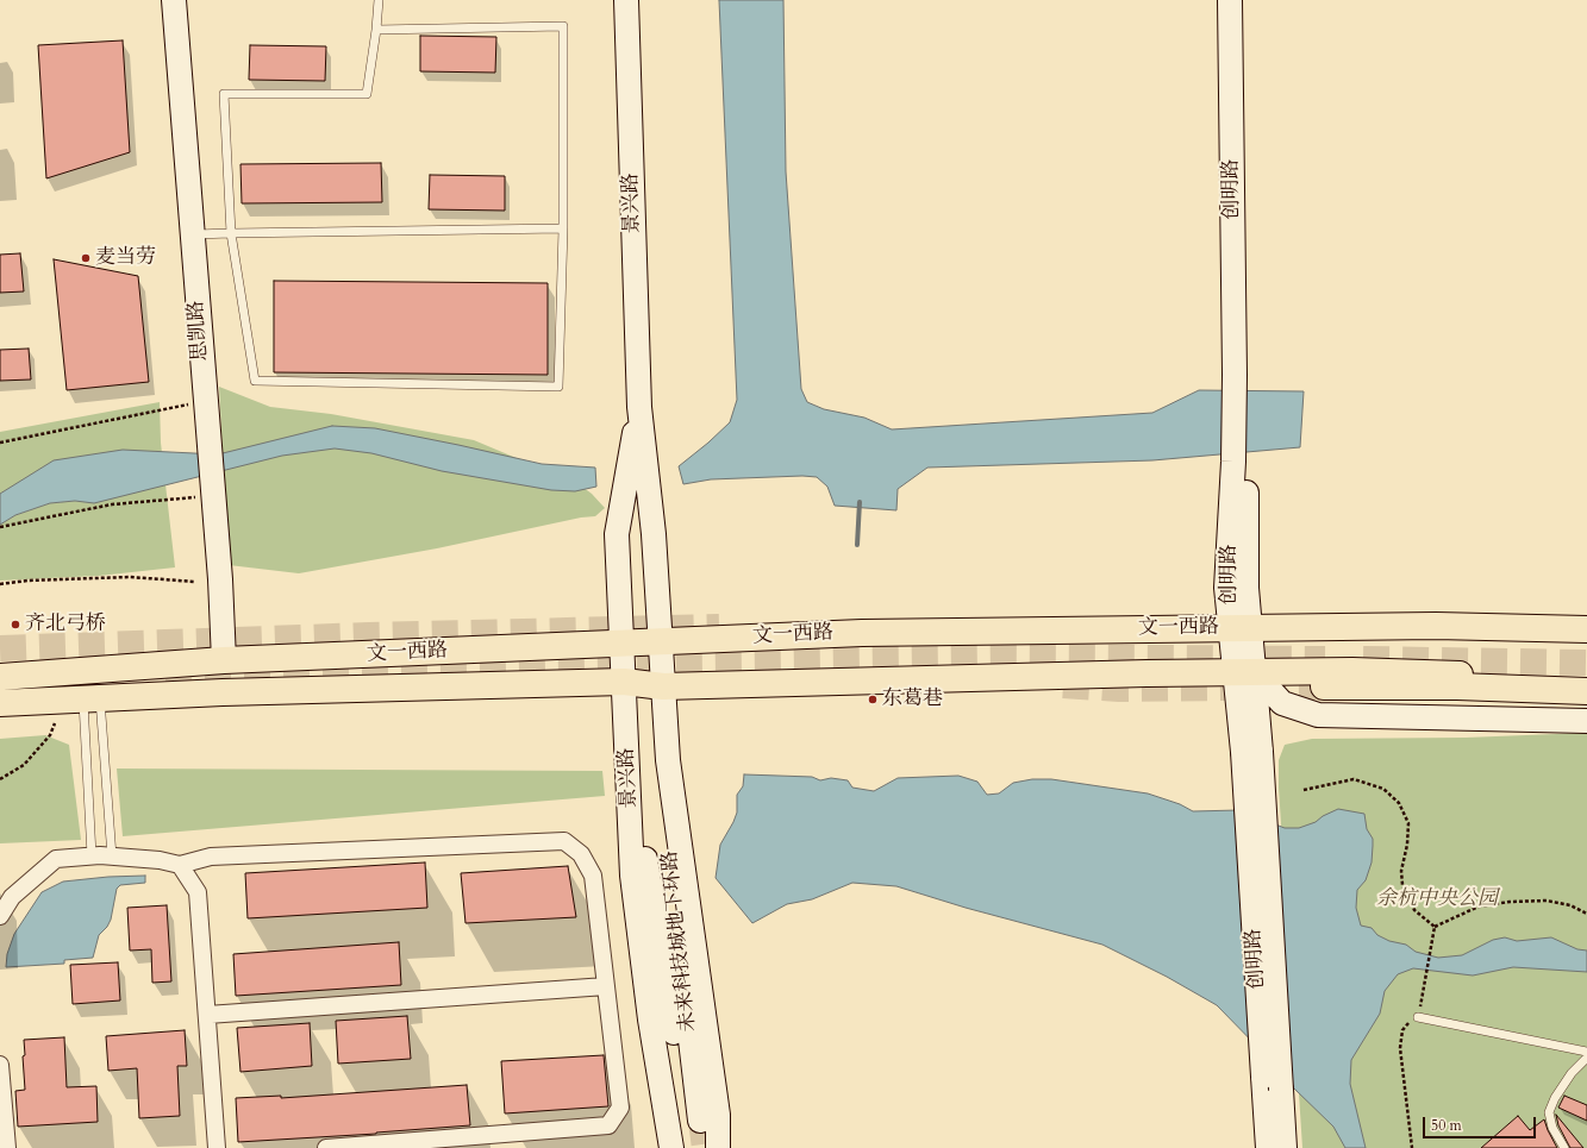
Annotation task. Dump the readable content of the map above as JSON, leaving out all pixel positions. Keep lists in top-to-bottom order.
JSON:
{
  "streets": {
    "main road": ["文一西路"],
    "street": [
      "创明路",
      "景兴路",
      "思凯路",
      "未来科技城地下环路"
    ]
  },
  "crossings": [
    ["创明路", "文一西路"],
    ["景兴路", "文一西路"],
    ["景兴路", "未来科技城地下环路"],
    ["思凯路", "文一西路"]
  ],
  "parks": ["余杭中央公园"],
  "places": ["麦当劳", "齐北弓桥", "东葛巷"],
  "scale_bar": "50 m"
}
